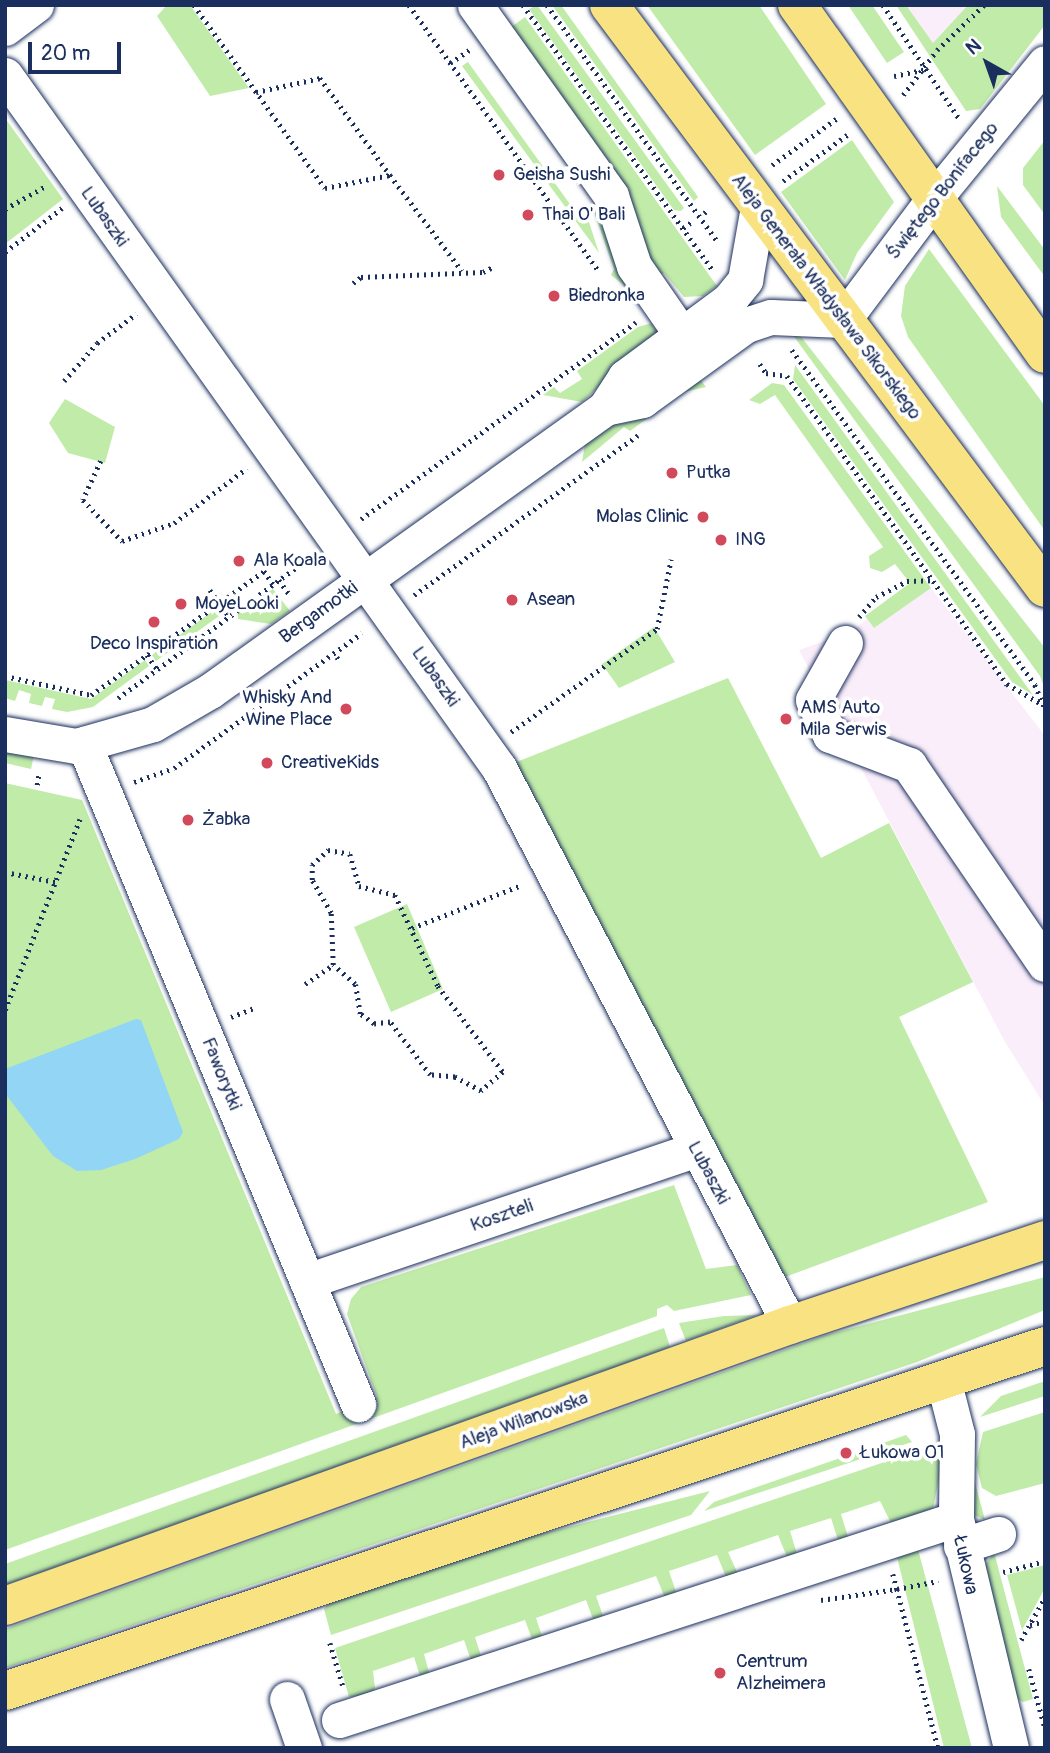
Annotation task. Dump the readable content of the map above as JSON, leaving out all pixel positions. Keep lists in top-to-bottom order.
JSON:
{
  "streets": {
    "main road": ["Aleja Generała Władysława Sikorskiego", "Aleja Wilanowska"],
    "street": [
      "Świętego Bonifacego",
      "Lubaszki",
      "Bergamotki",
      "Faworytki",
      "Koszteli",
      "Łukowa"
    ]
  },
  "crossings": [
    ["Świętego Bonifacego", "Aleja Generała Władysława Sikorskiego"],
    ["Świętego Bonifacego", "Bergamotki"],
    ["Lubaszki", "Bergamotki"],
    ["Lubaszki", "Koszteli"],
    ["Lubaszki", "Aleja Wilanowska"],
    ["Aleja Generała Władysława Sikorskiego", "Bergamotki"],
    ["Bergamotki", "Faworytki"],
    ["Faworytki", "Koszteli"]
  ],
  "places": [
    "Geisha Sushi",
    "Thai O' Bali",
    "Biedronka",
    "Putka",
    "Molas Clinic",
    "ING",
    "Ala Koala",
    "Asean",
    "MoyeLooki",
    "Deco Inspiration",
    "Whisky And Wine Place",
    "AMS Auto Mila Serwis",
    "CreativeKids",
    "Żabka",
    "Łukowa 01",
    "Centrum Alzheimera"
  ],
  "scale_bar": "20 m",
  "north": "top left"
}
